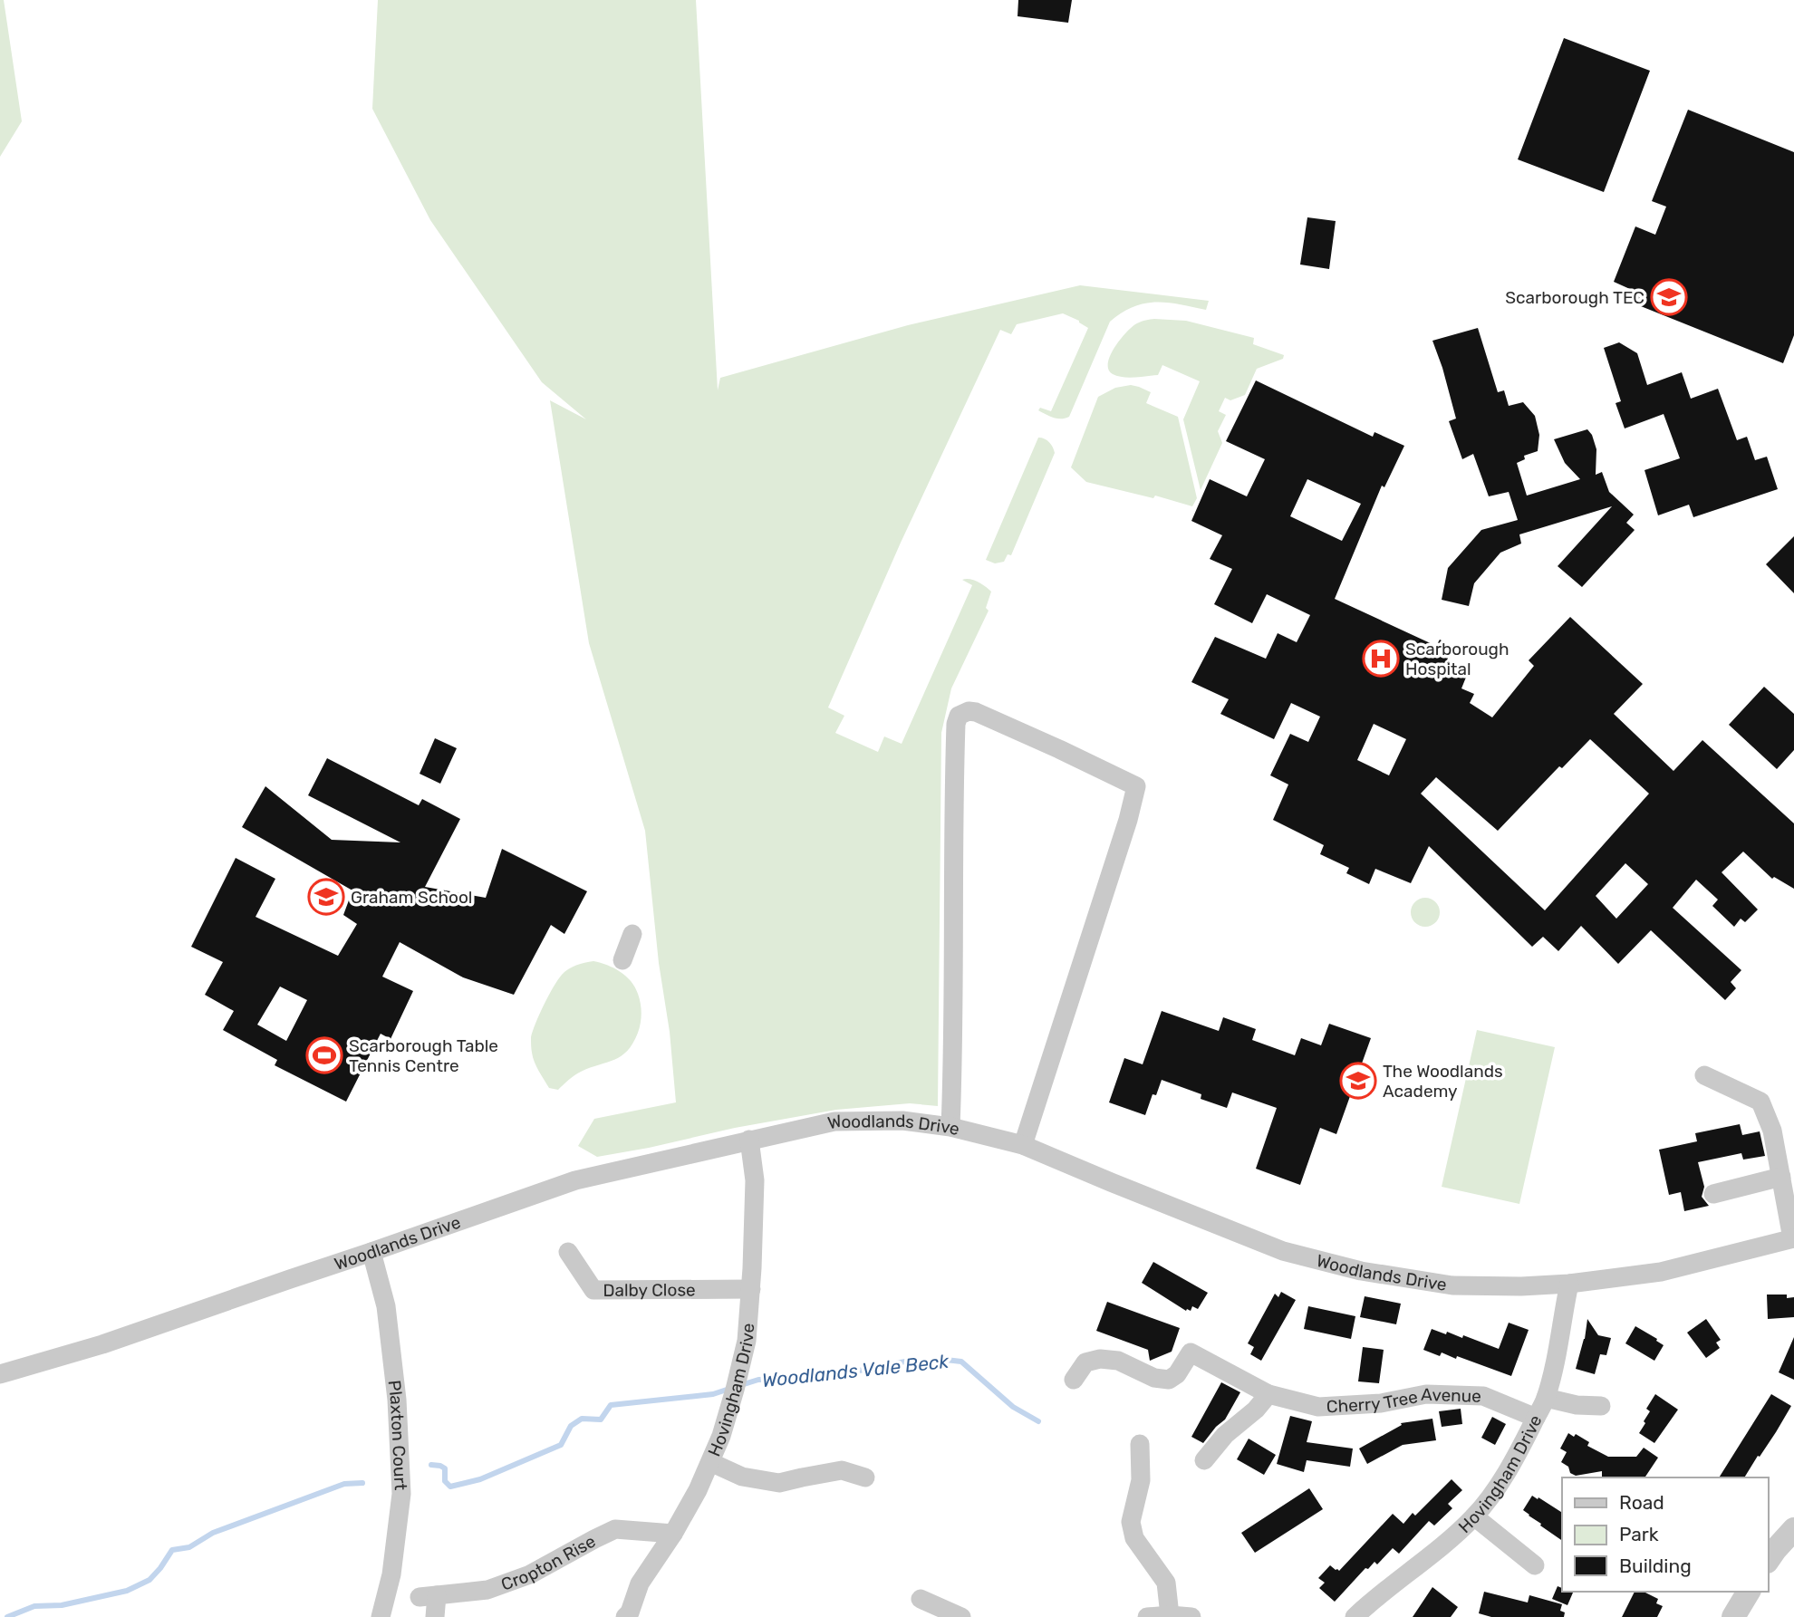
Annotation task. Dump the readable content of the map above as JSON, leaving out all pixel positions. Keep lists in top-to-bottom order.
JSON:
{
  "streets": {
    "street": [
      "Woodlands Drive",
      "Dalby Close",
      "Hovingham Drive",
      "Cherry Tree Avenue",
      "Plaxton Court",
      "Cropton Rise"
    ]
  },
  "crossings": [
    ["Woodlands Drive", "Hovingham Drive"],
    ["Woodlands Drive", "Plaxton Court"],
    ["Dalby Close", "Hovingham Drive"],
    ["Hovingham Drive", "Cherry Tree Avenue"],
    ["Hovingham Drive", "Cropton Rise"]
  ],
  "water": ["Woodlands Vale Beck"],
  "places": {
    "school or university": ["Scarborough TEC", "Graham School", "The Woodlands Academy"],
    "hospital": ["Scarborough Hospital"],
    "sports": ["Scarborough Table Tennis Centre"]
  },
  "legend": ["Road", "Park", "Building"]
}
